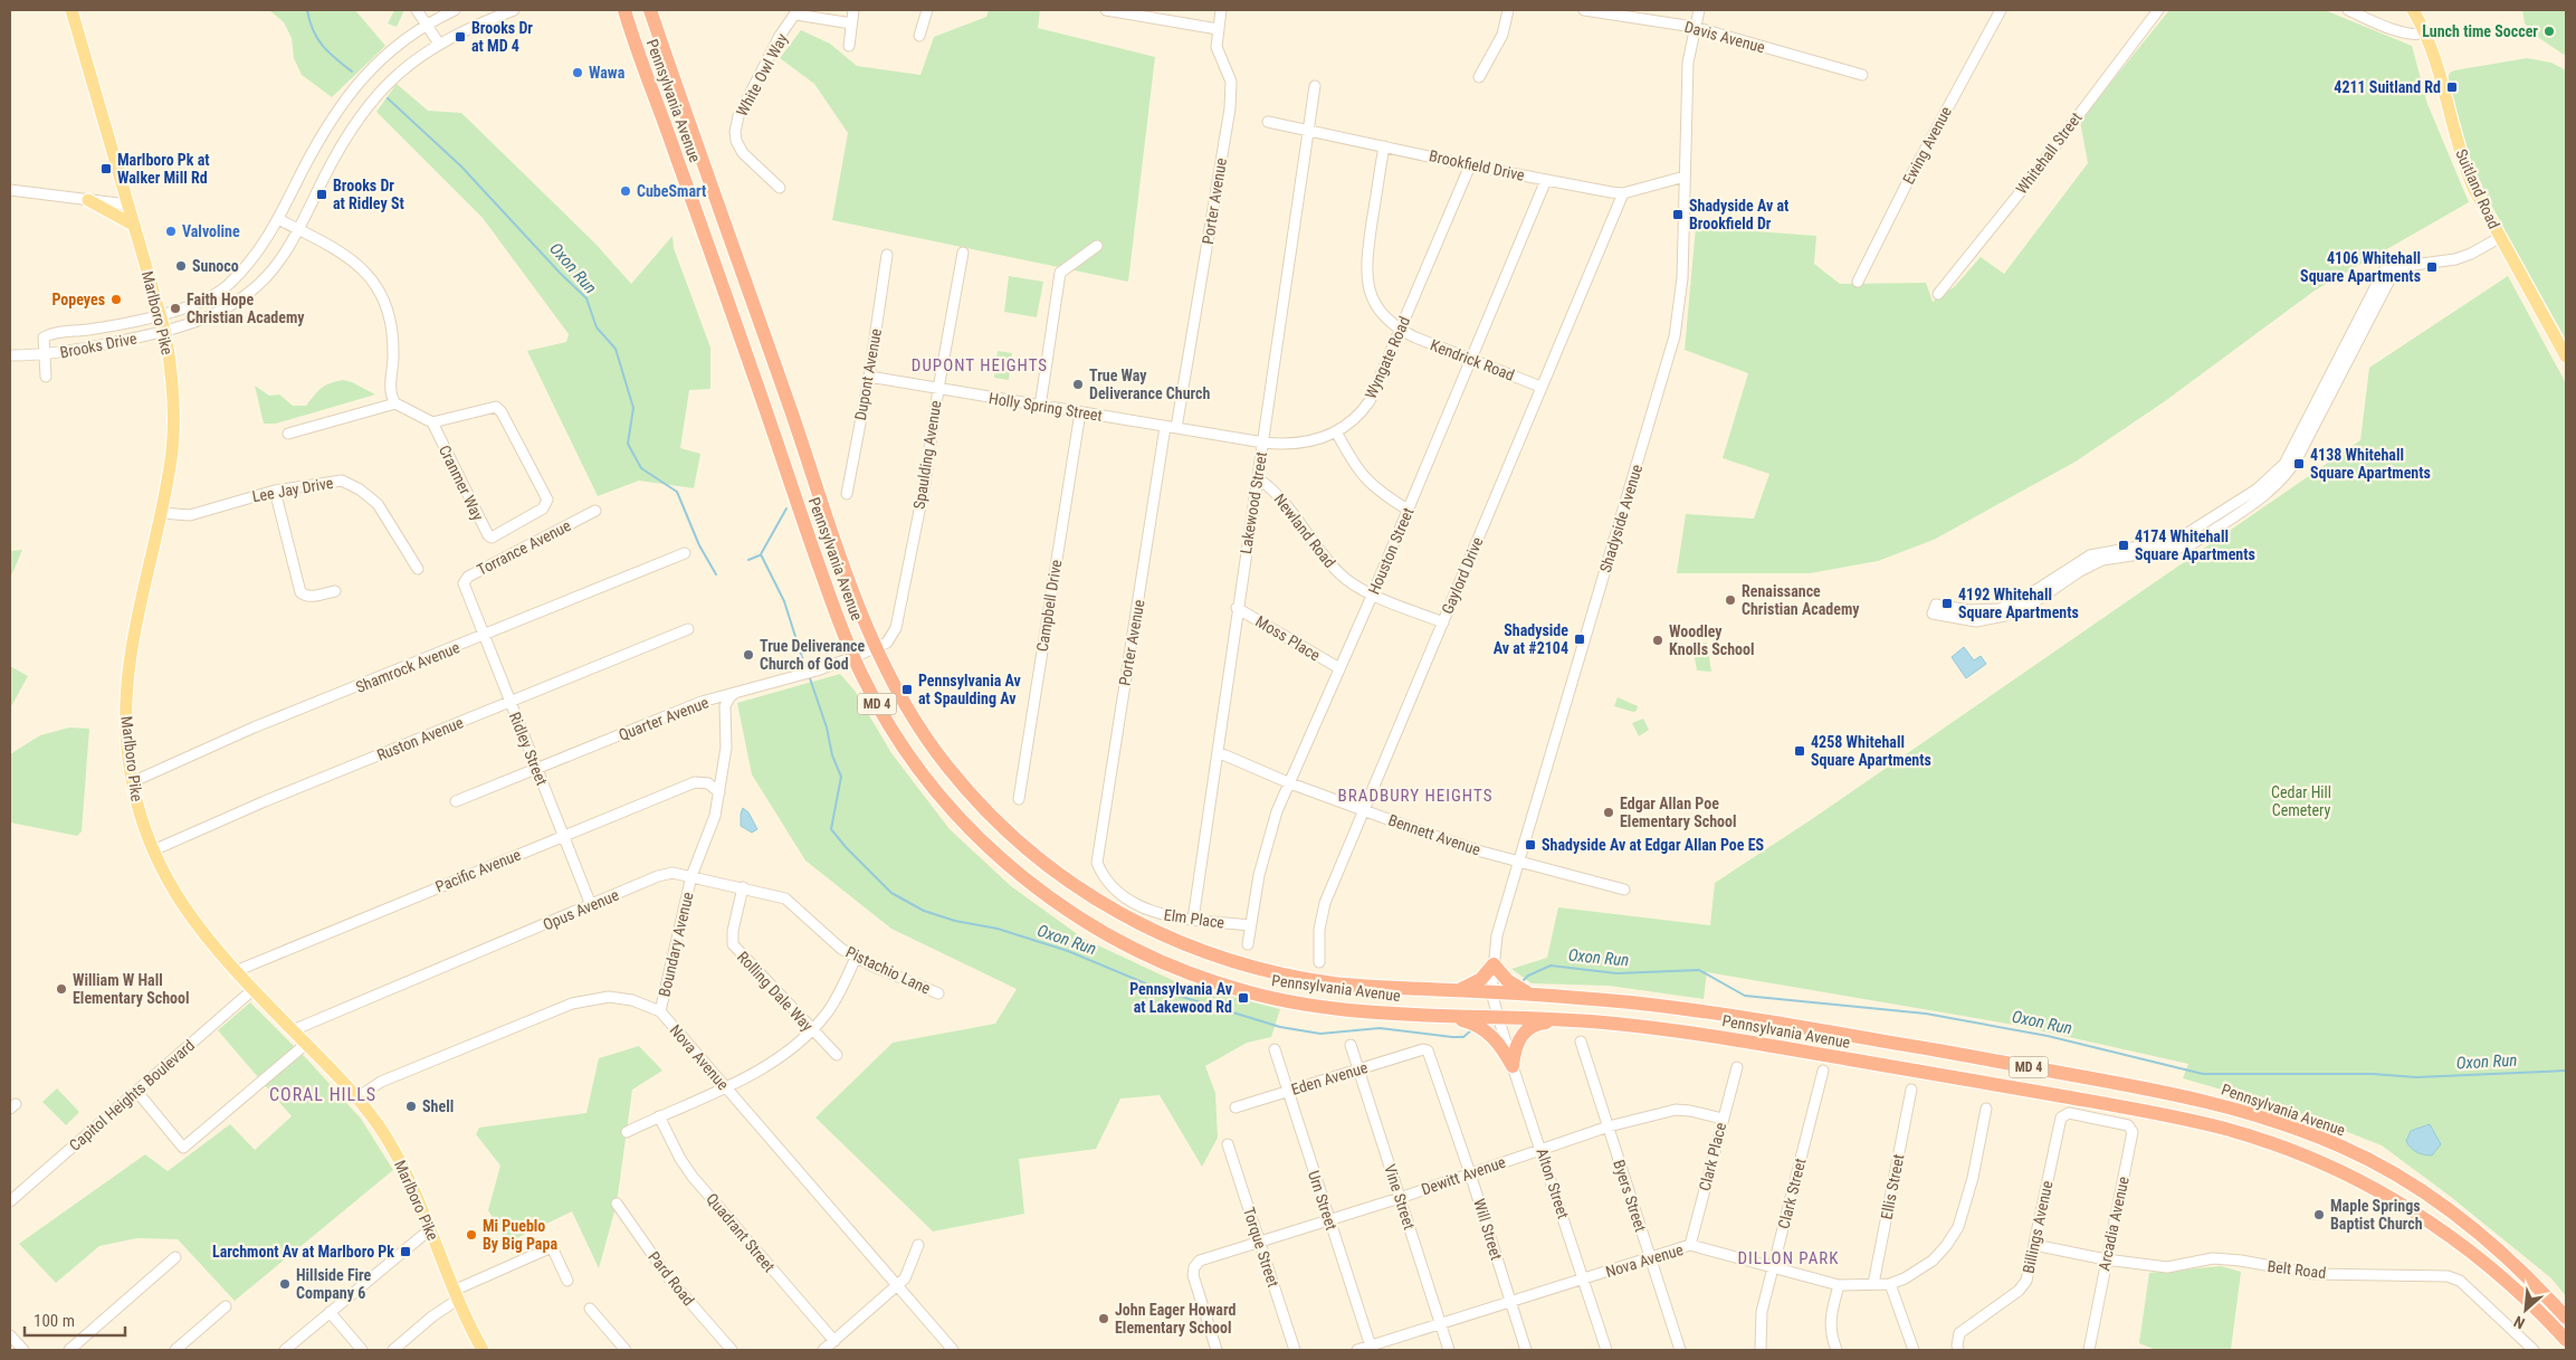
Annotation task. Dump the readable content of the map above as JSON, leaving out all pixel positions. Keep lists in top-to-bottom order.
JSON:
{
  "streets": {
    "highway": ["Pennsylvania Avenue", "MD 4"],
    "main road": ["Suitland Road", "Marlboro Pike"],
    "street": [
      "Davis Avenue",
      "White Owl Way",
      "Ewing Avenue",
      "Whitehall Street",
      "Brookfield Drive",
      "Porter Avenue",
      "Brooks Drive",
      "Wyngate Road",
      "Kendrick Road",
      "Dupont Avenue",
      "Holly Spring Street",
      "Spaulding Avenue",
      "Cranmer Way",
      "Lee Jay Drive",
      "Lakewood Street",
      "Shadyside Avenue",
      "Newland Road",
      "Torrance Avenue",
      "Houston Street",
      "Gaylord Drive",
      "Campbell Drive",
      "Moss Place",
      "Shamrock Avenue",
      "Quarter Avenue",
      "Ruston Avenue",
      "Ridley Street",
      "Bennett Avenue",
      "Pacific Avenue",
      "Opus Avenue",
      "Elm Place",
      "Boundary Avenue",
      "Pistachio Lane",
      "Rolling Dale Way",
      "Nova Avenue",
      "Eden Avenue",
      "Capitol Heights Boulevard",
      "Clark Place",
      "Dewitt Avenue",
      "Alton Street",
      "Ellis Street",
      "Clark Street",
      "Byers Street",
      "Vine Street",
      "Urn Street",
      "Arcadia Avenue",
      "Billings Avenue",
      "Will Street",
      "Quadrant Street",
      "Torque Street",
      "Belt Road",
      "Pard Road"
    ]
  },
  "crossings": [
    ["Davis Avenue", "Shadyside Avenue"],
    ["Pennsylvania Avenue", "Spaulding Avenue"],
    ["Pennsylvania Avenue", "Shadyside Avenue"],
    ["Pennsylvania Avenue", "Quarter Avenue"],
    ["Pennsylvania Avenue", "Alton Street"],
    ["Brookfield Drive", "Wyngate Road"],
    ["Brookfield Drive", "Kendrick Road"],
    ["Brookfield Drive", "Lakewood Street"],
    ["Brookfield Drive", "Shadyside Avenue"],
    ["Brookfield Drive", "Houston Street"],
    ["Brookfield Drive", "Gaylord Drive"],
    ["Porter Avenue", "Holly Spring Street"],
    ["Porter Avenue", "Elm Place"],
    ["Marlboro Pike", "Brooks Drive"],
    ["Marlboro Pike", "Lee Jay Drive"],
    ["Marlboro Pike", "Shamrock Avenue"],
    ["Marlboro Pike", "Ruston Avenue"],
    ["Marlboro Pike", "Pacific Avenue"],
    ["Marlboro Pike", "Opus Avenue"],
    ["Marlboro Pike", "Nova Avenue"],
    ["Marlboro Pike", "Capitol Heights Boulevard"],
    ["Wyngate Road", "Kendrick Road"],
    ["Wyngate Road", "Holly Spring Street"],
    ["Wyngate Road", "Lakewood Street"],
    ["Kendrick Road", "Houston Street"],
    ["Kendrick Road", "Gaylord Drive"],
    ["Dupont Avenue", "Holly Spring Street"],
    ["Holly Spring Street", "Spaulding Avenue"],
    ["Holly Spring Street", "Campbell Drive"],
    ["Spaulding Avenue", "Quarter Avenue"],
    ["Lakewood Street", "Newland Road"],
    ["Lakewood Street", "Moss Place"],
    ["Lakewood Street", "Bennett Avenue"],
    ["Lakewood Street", "Elm Place"],
    ["Shadyside Avenue", "Bennett Avenue"],
    ["Shadyside Avenue", "Alton Street"],
    ["Newland Road", "Houston Street"],
    ["Newland Road", "Gaylord Drive"],
    ["Torrance Avenue", "Ridley Street"],
    ["Houston Street", "Moss Place"],
    ["Houston Street", "Bennett Avenue"],
    ["Houston Street", "Elm Place"],
    ["Gaylord Drive", "Bennett Avenue"],
    ["Shamrock Avenue", "Ridley Street"],
    ["Quarter Avenue", "Ridley Street"],
    ["Ruston Avenue", "Ridley Street"],
    ["Ridley Street", "Pacific Avenue"],
    ["Ridley Street", "Opus Avenue"],
    ["Opus Avenue", "Boundary Avenue"],
    ["Opus Avenue", "Pistachio Lane"],
    ["Boundary Avenue", "Pistachio Lane"],
    ["Boundary Avenue", "Nova Avenue"],
    ["Pistachio Lane", "Rolling Dale Way"],
    ["Nova Avenue", "Clark Place"],
    ["Nova Avenue", "Alton Street"],
    ["Nova Avenue", "Ellis Street"],
    ["Nova Avenue", "Clark Street"],
    ["Nova Avenue", "Byers Street"],
    ["Nova Avenue", "Vine Street"],
    ["Nova Avenue", "Urn Street"],
    ["Nova Avenue", "Will Street"],
    ["Eden Avenue", "Vine Street"],
    ["Eden Avenue", "Urn Street"],
    ["Eden Avenue", "Will Street"],
    ["Clark Place", "Dewitt Avenue"],
    ["Dewitt Avenue", "Alton Street"],
    ["Dewitt Avenue", "Byers Street"],
    ["Dewitt Avenue", "Vine Street"],
    ["Dewitt Avenue", "Urn Street"],
    ["Dewitt Avenue", "Will Street"],
    ["Dewitt Avenue", "Torque Street"],
    ["Arcadia Avenue", "Billings Avenue"],
    ["Arcadia Avenue", "Belt Road"],
    ["Billings Avenue", "Belt Road"]
  ],
  "districts": [
    "DUPONT HEIGHTS",
    "BRADBURY HEIGHTS",
    "CORAL HILLS",
    "DILLON PARK"
  ],
  "water": ["Oxon Run"],
  "parks": ["Cedar Hill Cemetery"],
  "places": {
    "other": [
      "Lunch time Soccer",
      "Wawa",
      "CubeSmart",
      "Valvoline",
      "Sunoco",
      "Popeyes",
      "Faith Hope Christian Academy",
      "True Way Deliverance Church",
      "Renaissance Christian Academy",
      "Woodley Knolls School",
      "True Deliverance Church of God",
      "Edgar Allan Poe Elementary School",
      "William W Hall Elementary School",
      "Shell",
      "Maple Springs Baptist Church",
      "Mi Pueblo By Big Papa",
      "Hillside Fire Company 6",
      "John Eager Howard Elementary School"
    ],
    "transit": [
      "Brooks Dr at MD 4",
      "4211 Suitland Rd",
      "Marlboro Pk at Walker Mill Rd",
      "Brooks Dr at Ridley St",
      "Shadyside Av at Brookfield Dr",
      "4106 Whitehall Square Apartments",
      "4138 Whitehall Square Apartments",
      "4174 Whitehall Square Apartments",
      "4192 Whitehall Square Apartments",
      "Shadyside Av at #2104",
      "Pennsylvania Av at Spaulding Av",
      "4258 Whitehall Square Apartments",
      "Shadyside Av at Edgar Allan Poe ES",
      "Pennsylvania Av at Lakewood Rd",
      "Larchmont Av at Marlboro Pk"
    ]
  },
  "scale_bar": "100 m",
  "north": "bottom left"
}
